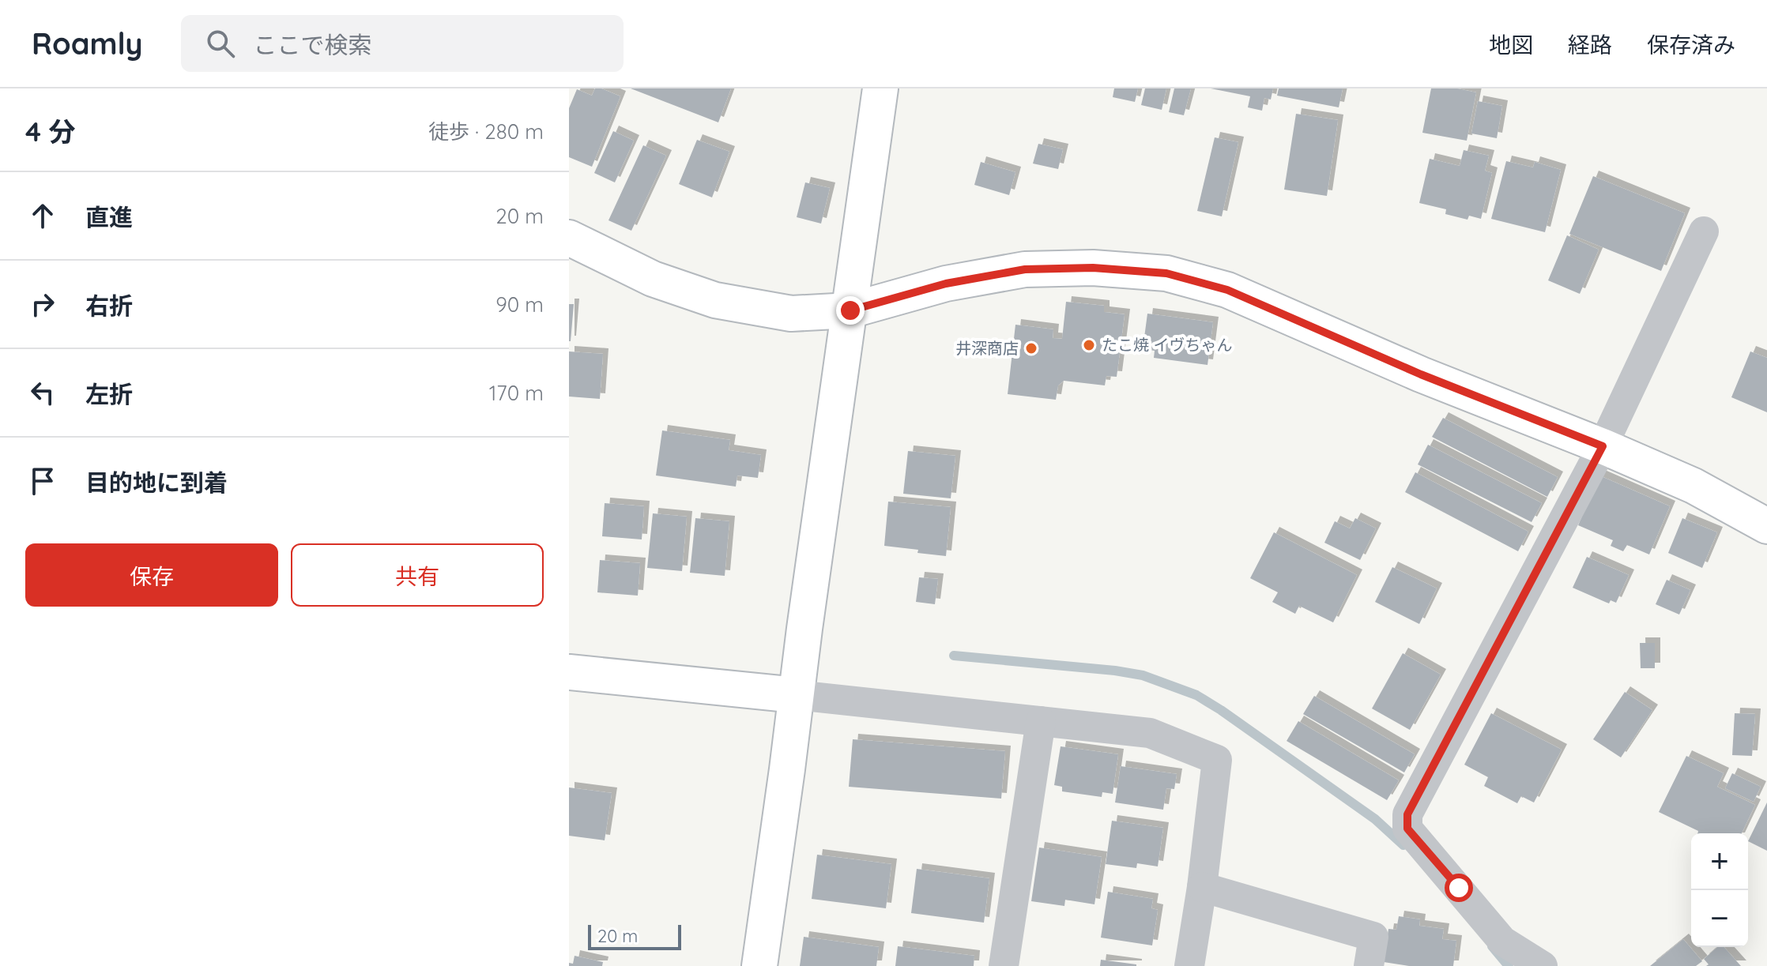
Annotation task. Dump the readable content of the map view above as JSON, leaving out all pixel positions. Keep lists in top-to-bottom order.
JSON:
{
  "places": ["たこ焼 イヴちゃん", "井深商店"],
  "scale_bar": "20 m",
  "page": {
    "header": "Roamly",
    "search": "ここで検索",
    "nav": ["地図", "経路", "保存済み"],
    "heading": ["4 分", "徒歩 · 280 m"],
    "list": [
      ["直進", "20 m"],
      ["右折", "90 m"],
      ["左折", "170 m"],
      "目的地に到着"
    ],
    "buttons": ["保存", "共有"],
    "map_buttons": ["+", "−"],
    "scale": "20 m"
  }
}
